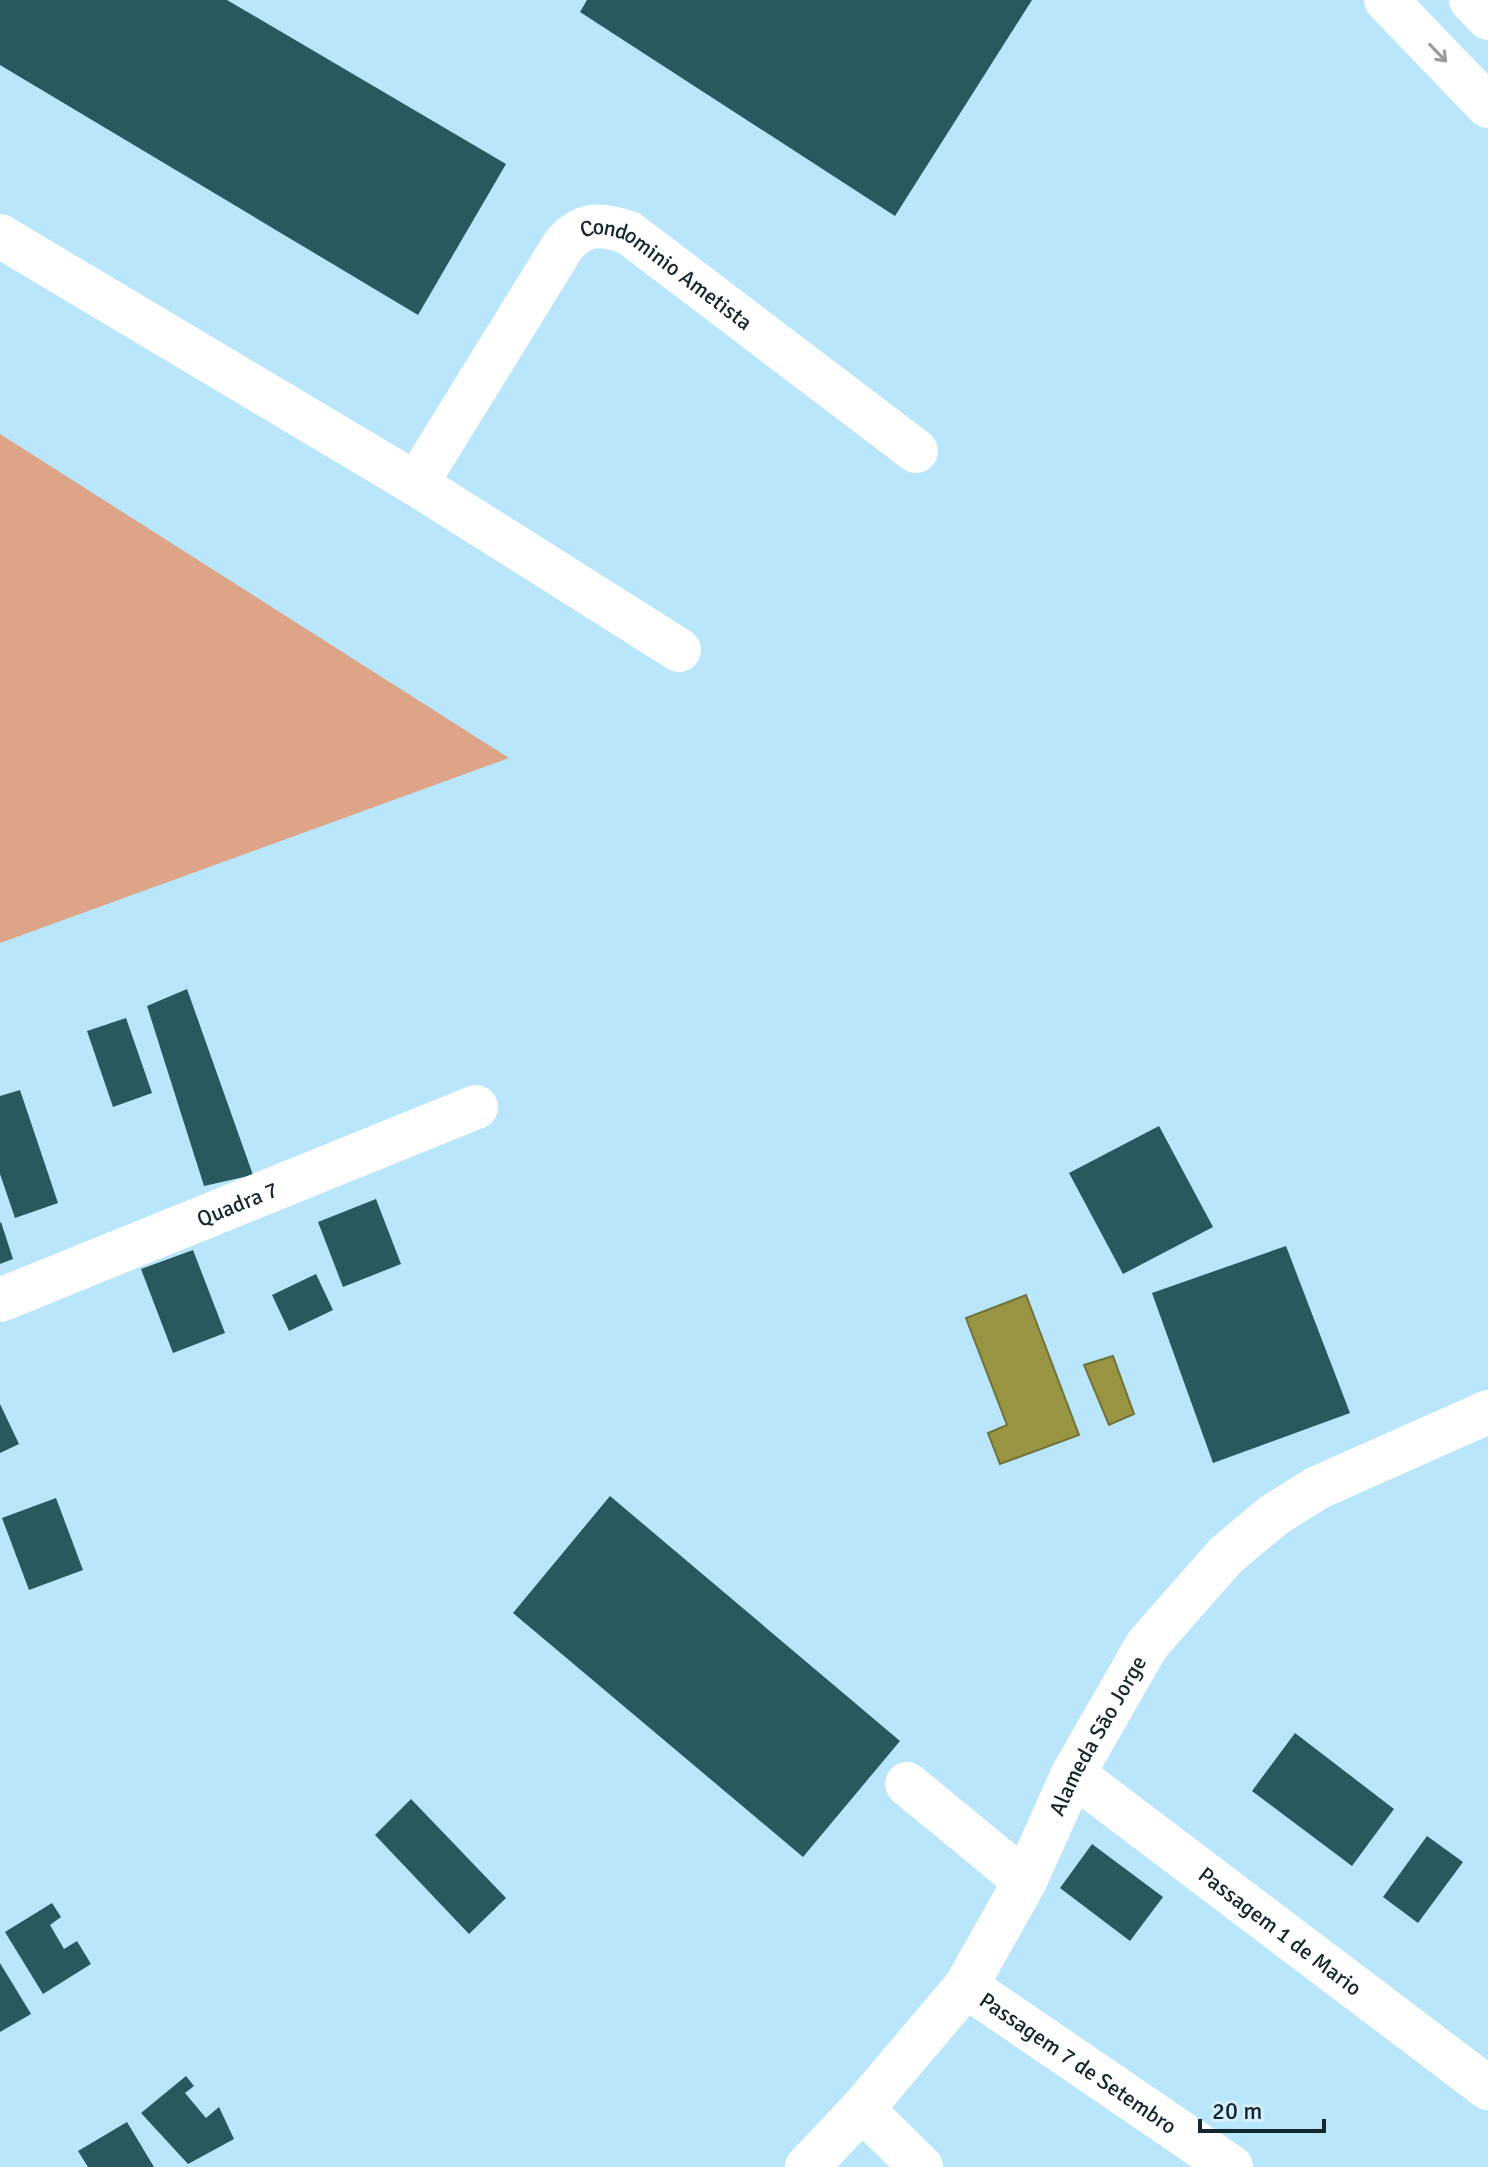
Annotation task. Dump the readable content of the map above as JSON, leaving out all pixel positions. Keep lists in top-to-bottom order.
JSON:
{
  "streets": {
    "street": [
      "Condominio Ametista",
      "Quadra 7",
      "Alameda São Jorge",
      "Passagem 1 de Mario",
      "Passagem 7 de Setembro"
    ]
  },
  "crossings": [
    ["Alameda São Jorge", "Passagem 1 de Mario"],
    ["Alameda São Jorge", "Passagem 7 de Setembro"]
  ],
  "scale_bar": "20 m"
}
